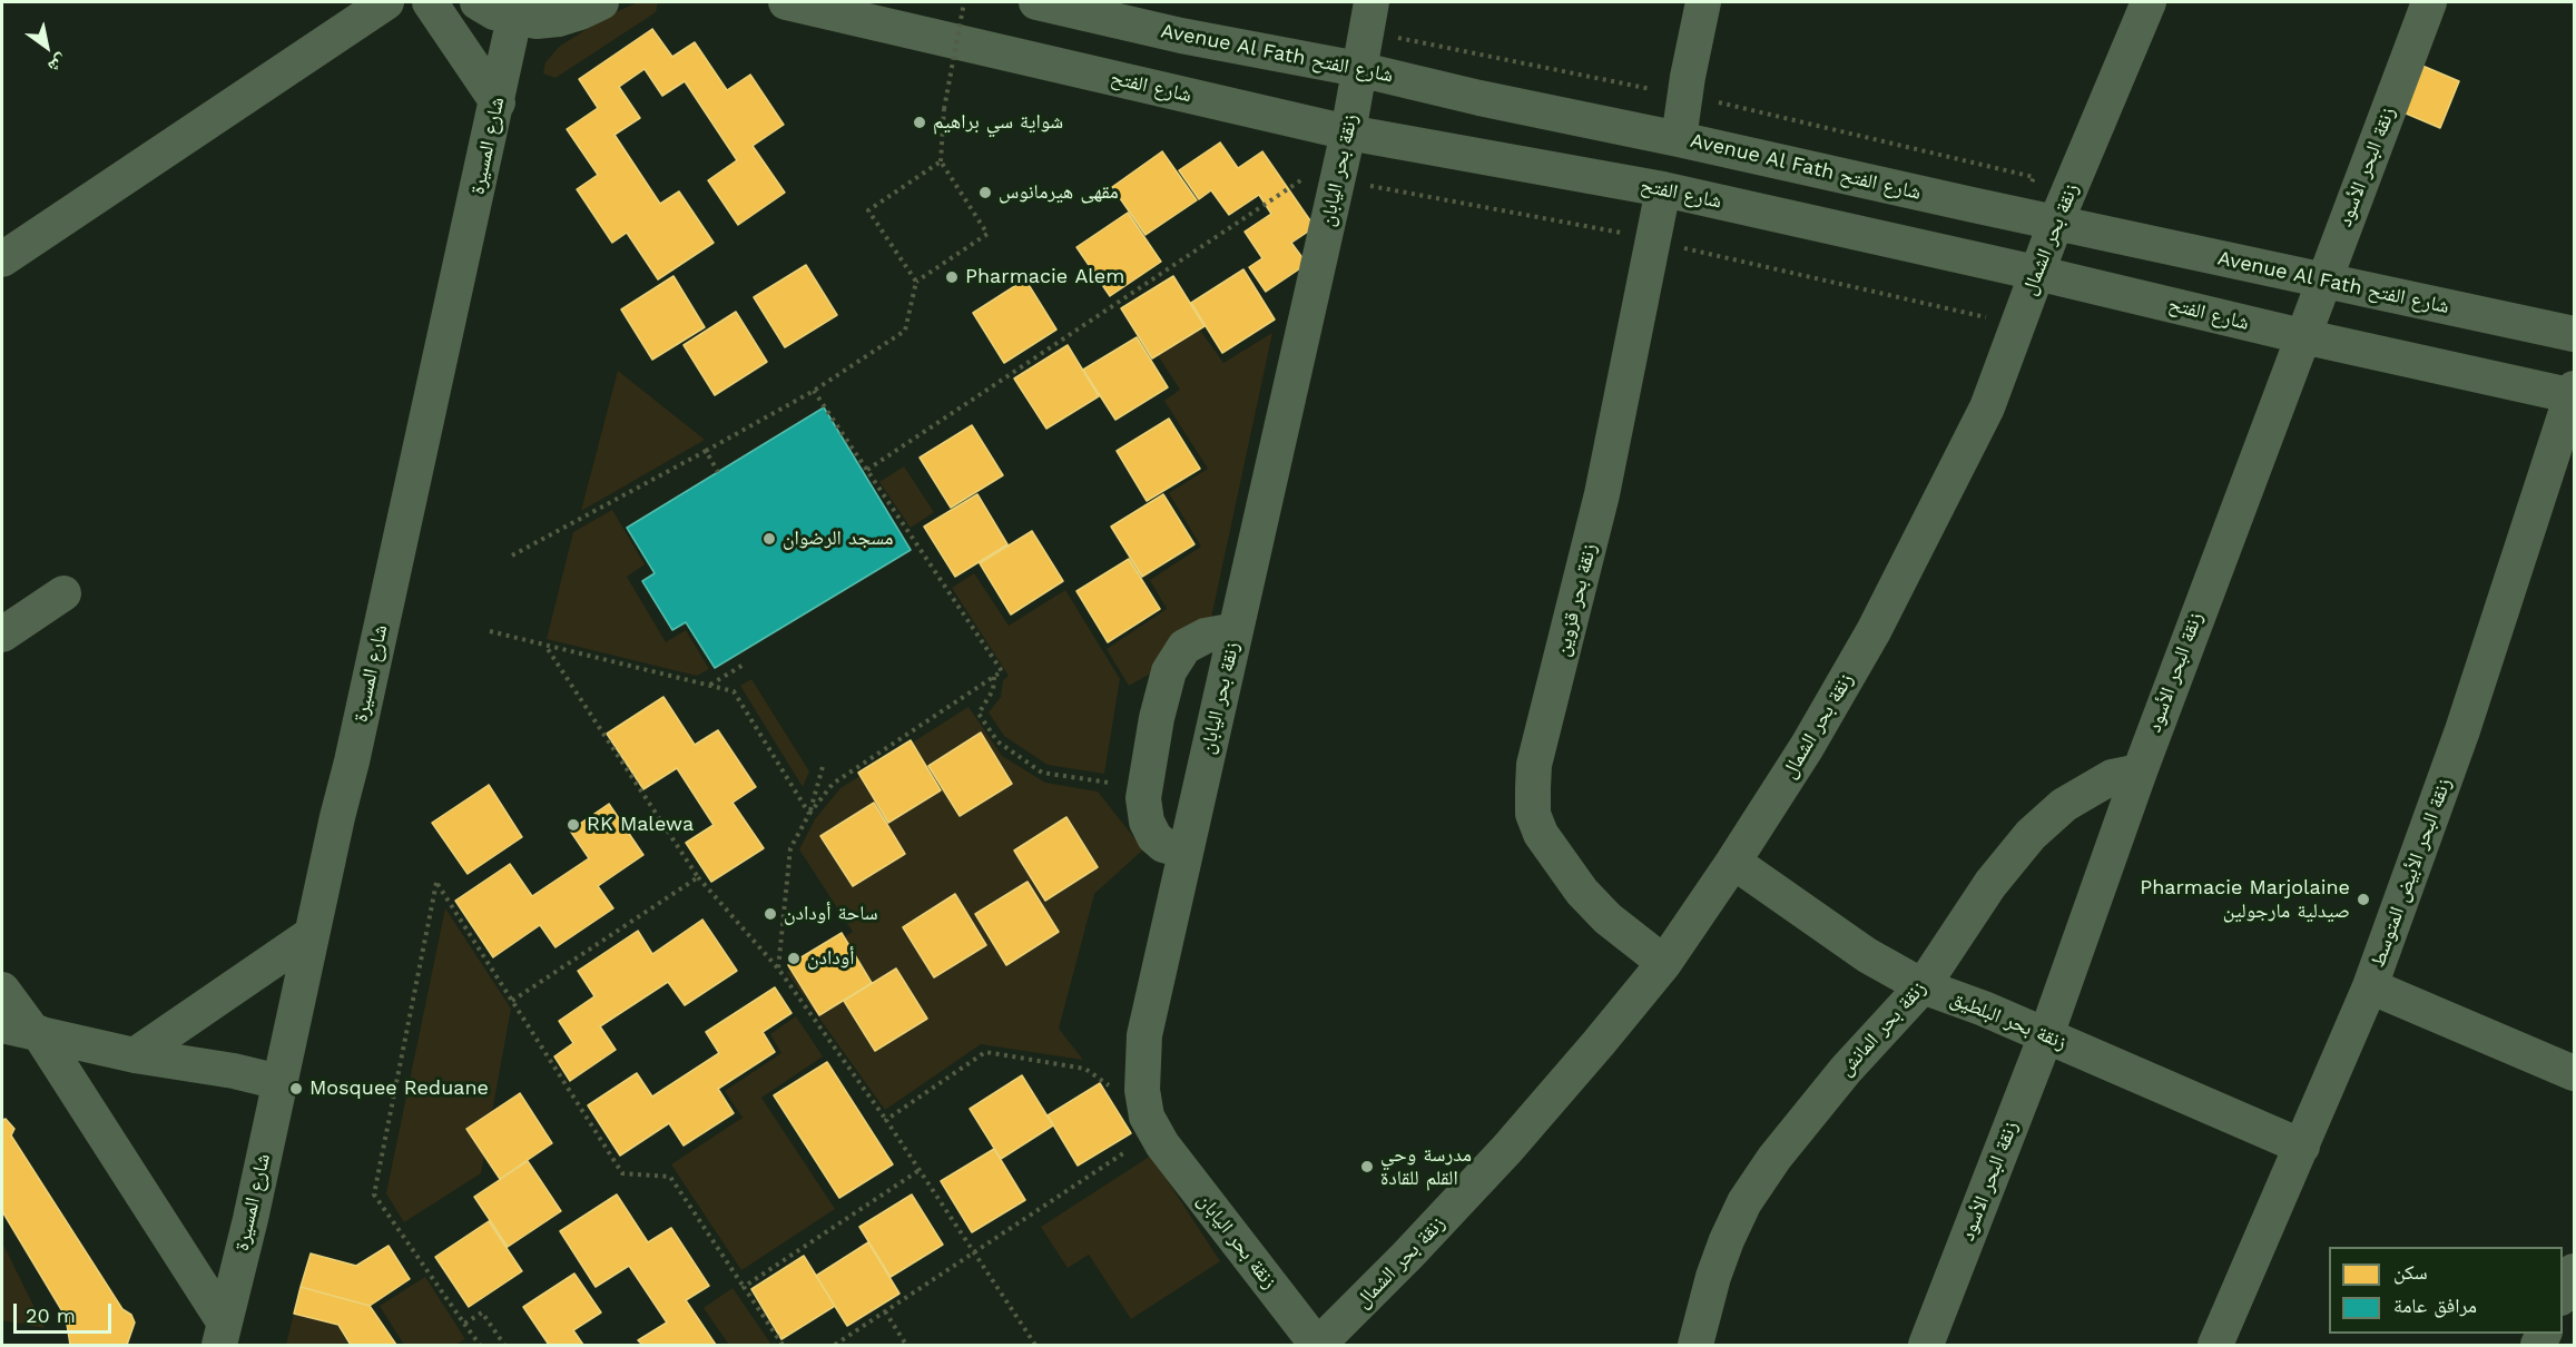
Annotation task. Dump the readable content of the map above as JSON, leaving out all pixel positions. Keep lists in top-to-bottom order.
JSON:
{
  "streets": {
    "street": [
      "Avenue Al Fath شارع الفتح",
      "شارع الفتح",
      "شارع المسيرة",
      "زنقة البحر الأسود",
      "زنقة بحر اليابان",
      "زنقة بحر الشمال",
      "زنقة بحر قزوين",
      "زنقة البحر الأبيض المتوسط",
      "زنقة بحر البلطيق",
      "زنقة بحر المانش"
    ]
  },
  "crossings": [
    ["Avenue Al Fath شارع الفتح", "زنقة البحر الأسود"],
    ["Avenue Al Fath شارع الفتح", "زنقة بحر اليابان"],
    ["Avenue Al Fath شارع الفتح", "زنقة بحر الشمال"],
    ["شارع الفتح", "زنقة البحر الأسود"],
    ["شارع الفتح", "زنقة بحر اليابان"],
    ["شارع الفتح", "زنقة بحر الشمال"],
    ["شارع الفتح", "زنقة بحر قزوين"],
    ["شارع الفتح", "زنقة البحر الأبيض المتوسط"],
    ["زنقة البحر الأسود", "زنقة بحر البلطيق"],
    ["زنقة البحر الأسود", "زنقة بحر المانش"],
    ["زنقة بحر اليابان", "زنقة بحر الشمال"],
    ["زنقة بحر الشمال", "زنقة بحر قزوين"],
    ["زنقة بحر الشمال", "زنقة بحر البلطيق"],
    ["زنقة البحر الأبيض المتوسط", "زنقة بحر البلطيق"],
    ["زنقة بحر البلطيق", "زنقة بحر المانش"]
  ],
  "places": [
    "شواية سي براهيم",
    "مقهى هيرمانوس",
    "Pharmacie Alem",
    "مسجد الرضوان",
    "RK Malewa",
    "Pharmacie Marjolaine صيدلية مارجولين",
    "ساحة أودادن",
    "أودادن",
    "Mosquee Reduane",
    "مدرسة وحي القلم للقادة"
  ],
  "legend": ["سكن", "مرافق عامة"],
  "scale_bar": "20 m",
  "north": "bottom right"
}
